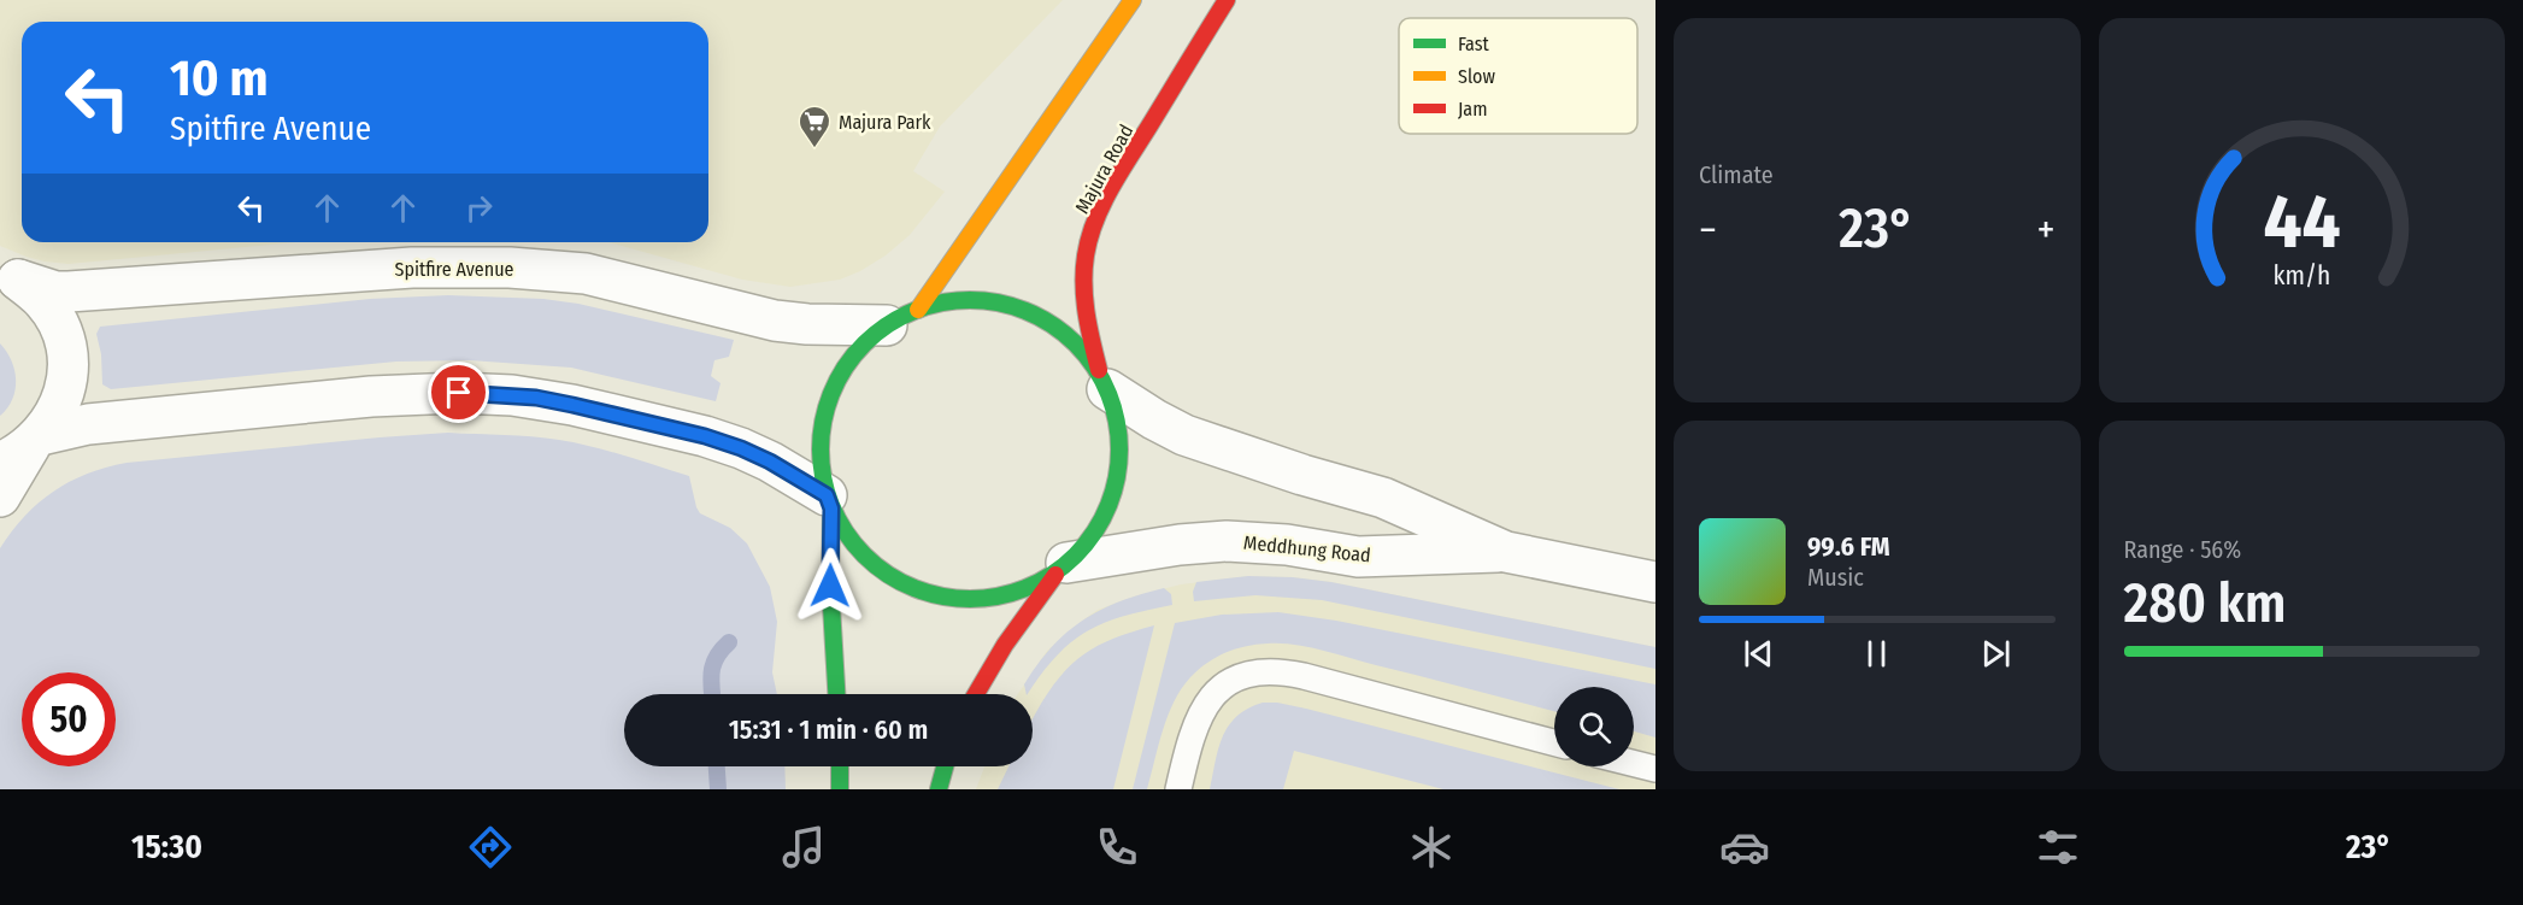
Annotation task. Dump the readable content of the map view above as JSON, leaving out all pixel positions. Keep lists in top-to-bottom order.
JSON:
{
  "streets": {
    "main road": ["Majura Road"],
    "street": ["Spitfire Avenue", "Meddhung Road"]
  },
  "crossings": [
    ["Majura Road", "Meddhung Road"]
  ],
  "places": {
    "supermarket": ["Majura Park"]
  },
  "legend": ["Fast", "Slow", "Jam"],
  "page": {
    "tile": [
      "Climate",
      ["Range · 56%", "280 km"]
    ],
    "turn": ["10 m", "Spitfire Avenue"],
    "heat": ["−", "23°", "+"],
    "song": ["99.6 FM", "Music"],
    "limit": "50",
    "trip": "15:31 · 1 min · 60 m",
    "tabs": ["15:30", "23°"],
    "gauge": ["44", "km/h"]
  }
}
